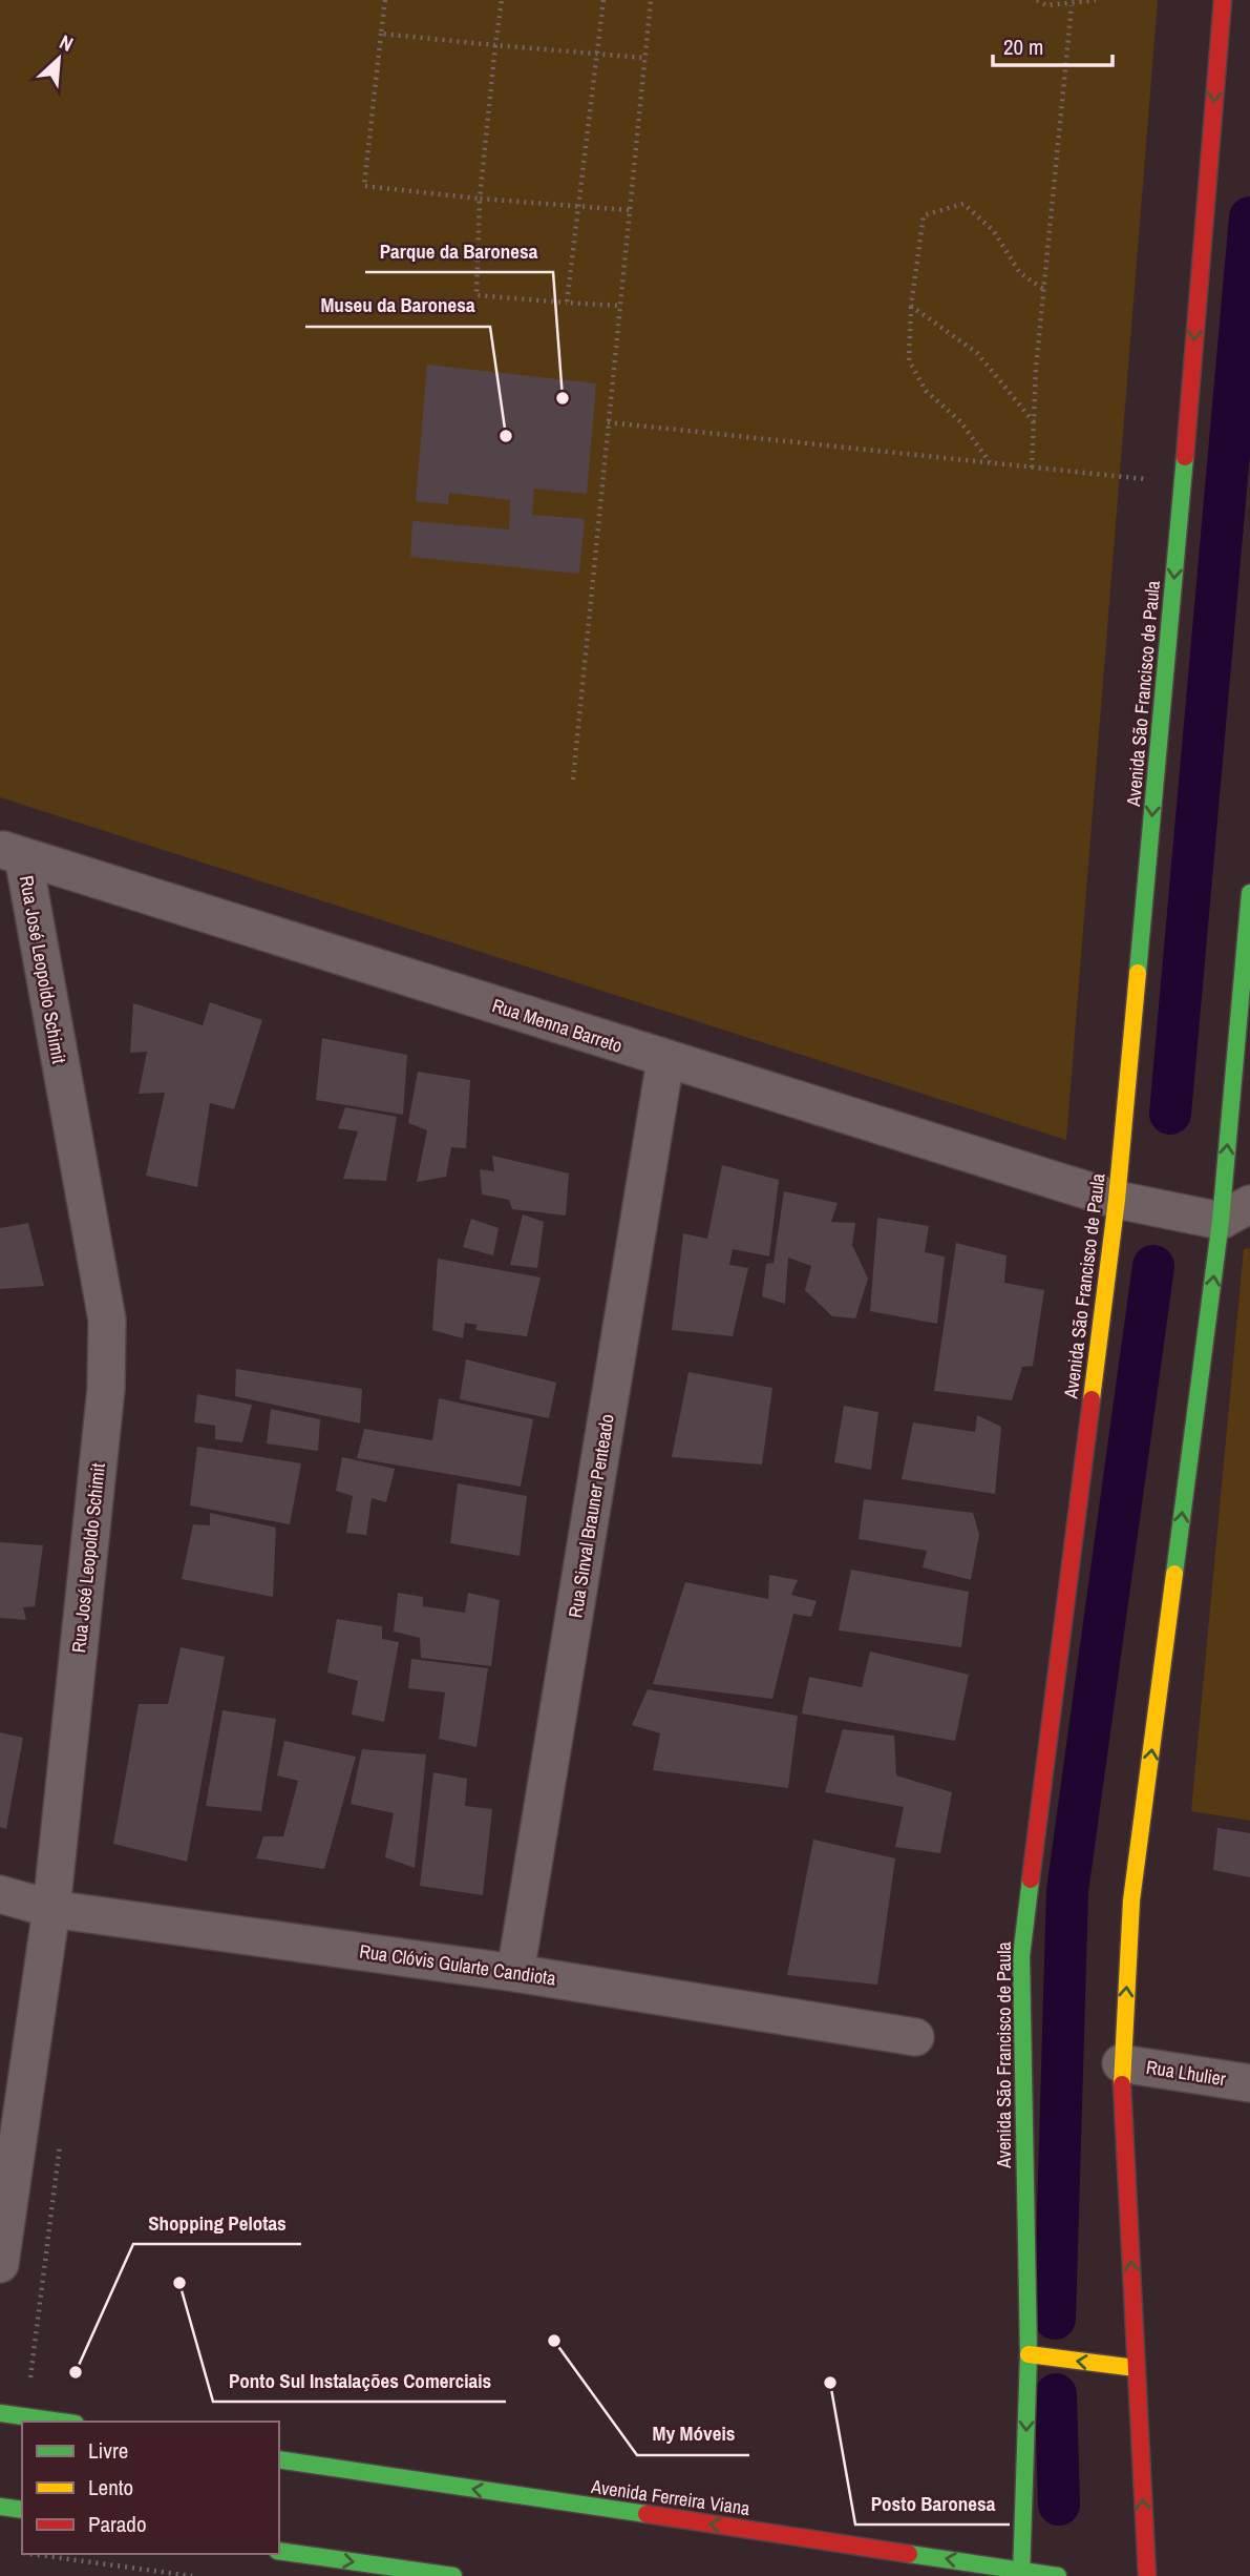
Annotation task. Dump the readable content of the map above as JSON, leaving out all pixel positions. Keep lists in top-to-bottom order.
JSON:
{
  "streets": {
    "main road": ["Avenida São Francisco de Paula", "Avenida Ferreira Viana"],
    "street": [
      "Rua José Leopoldo Schimit",
      "Rua Menna Barreto",
      "Rua Sinval Brauner Penteado",
      "Rua Clóvis Gularte Candiota",
      "Rua Lhulier"
    ]
  },
  "crossings": [
    ["Avenida São Francisco de Paula", "Rua Menna Barreto"],
    ["Avenida São Francisco de Paula", "Avenida Ferreira Viana"],
    ["Rua José Leopoldo Schimit", "Rua Menna Barreto"],
    ["Rua José Leopoldo Schimit", "Rua Clóvis Gularte Candiota"],
    ["Rua Menna Barreto", "Rua Sinval Brauner Penteado"],
    ["Rua Sinval Brauner Penteado", "Rua Clóvis Gularte Candiota"]
  ],
  "one_way": ["Avenida Ferreira Viana"],
  "places": [
    "Parque da Baronesa",
    "Museu da Baronesa",
    "Ponto Sul Instalações Comerciais",
    "My Móveis",
    "Shopping Pelotas",
    "Posto Baronesa"
  ],
  "legend": ["Livre", "Lento", "Parado"],
  "scale_bar": "20 m",
  "north": "top right"
}
